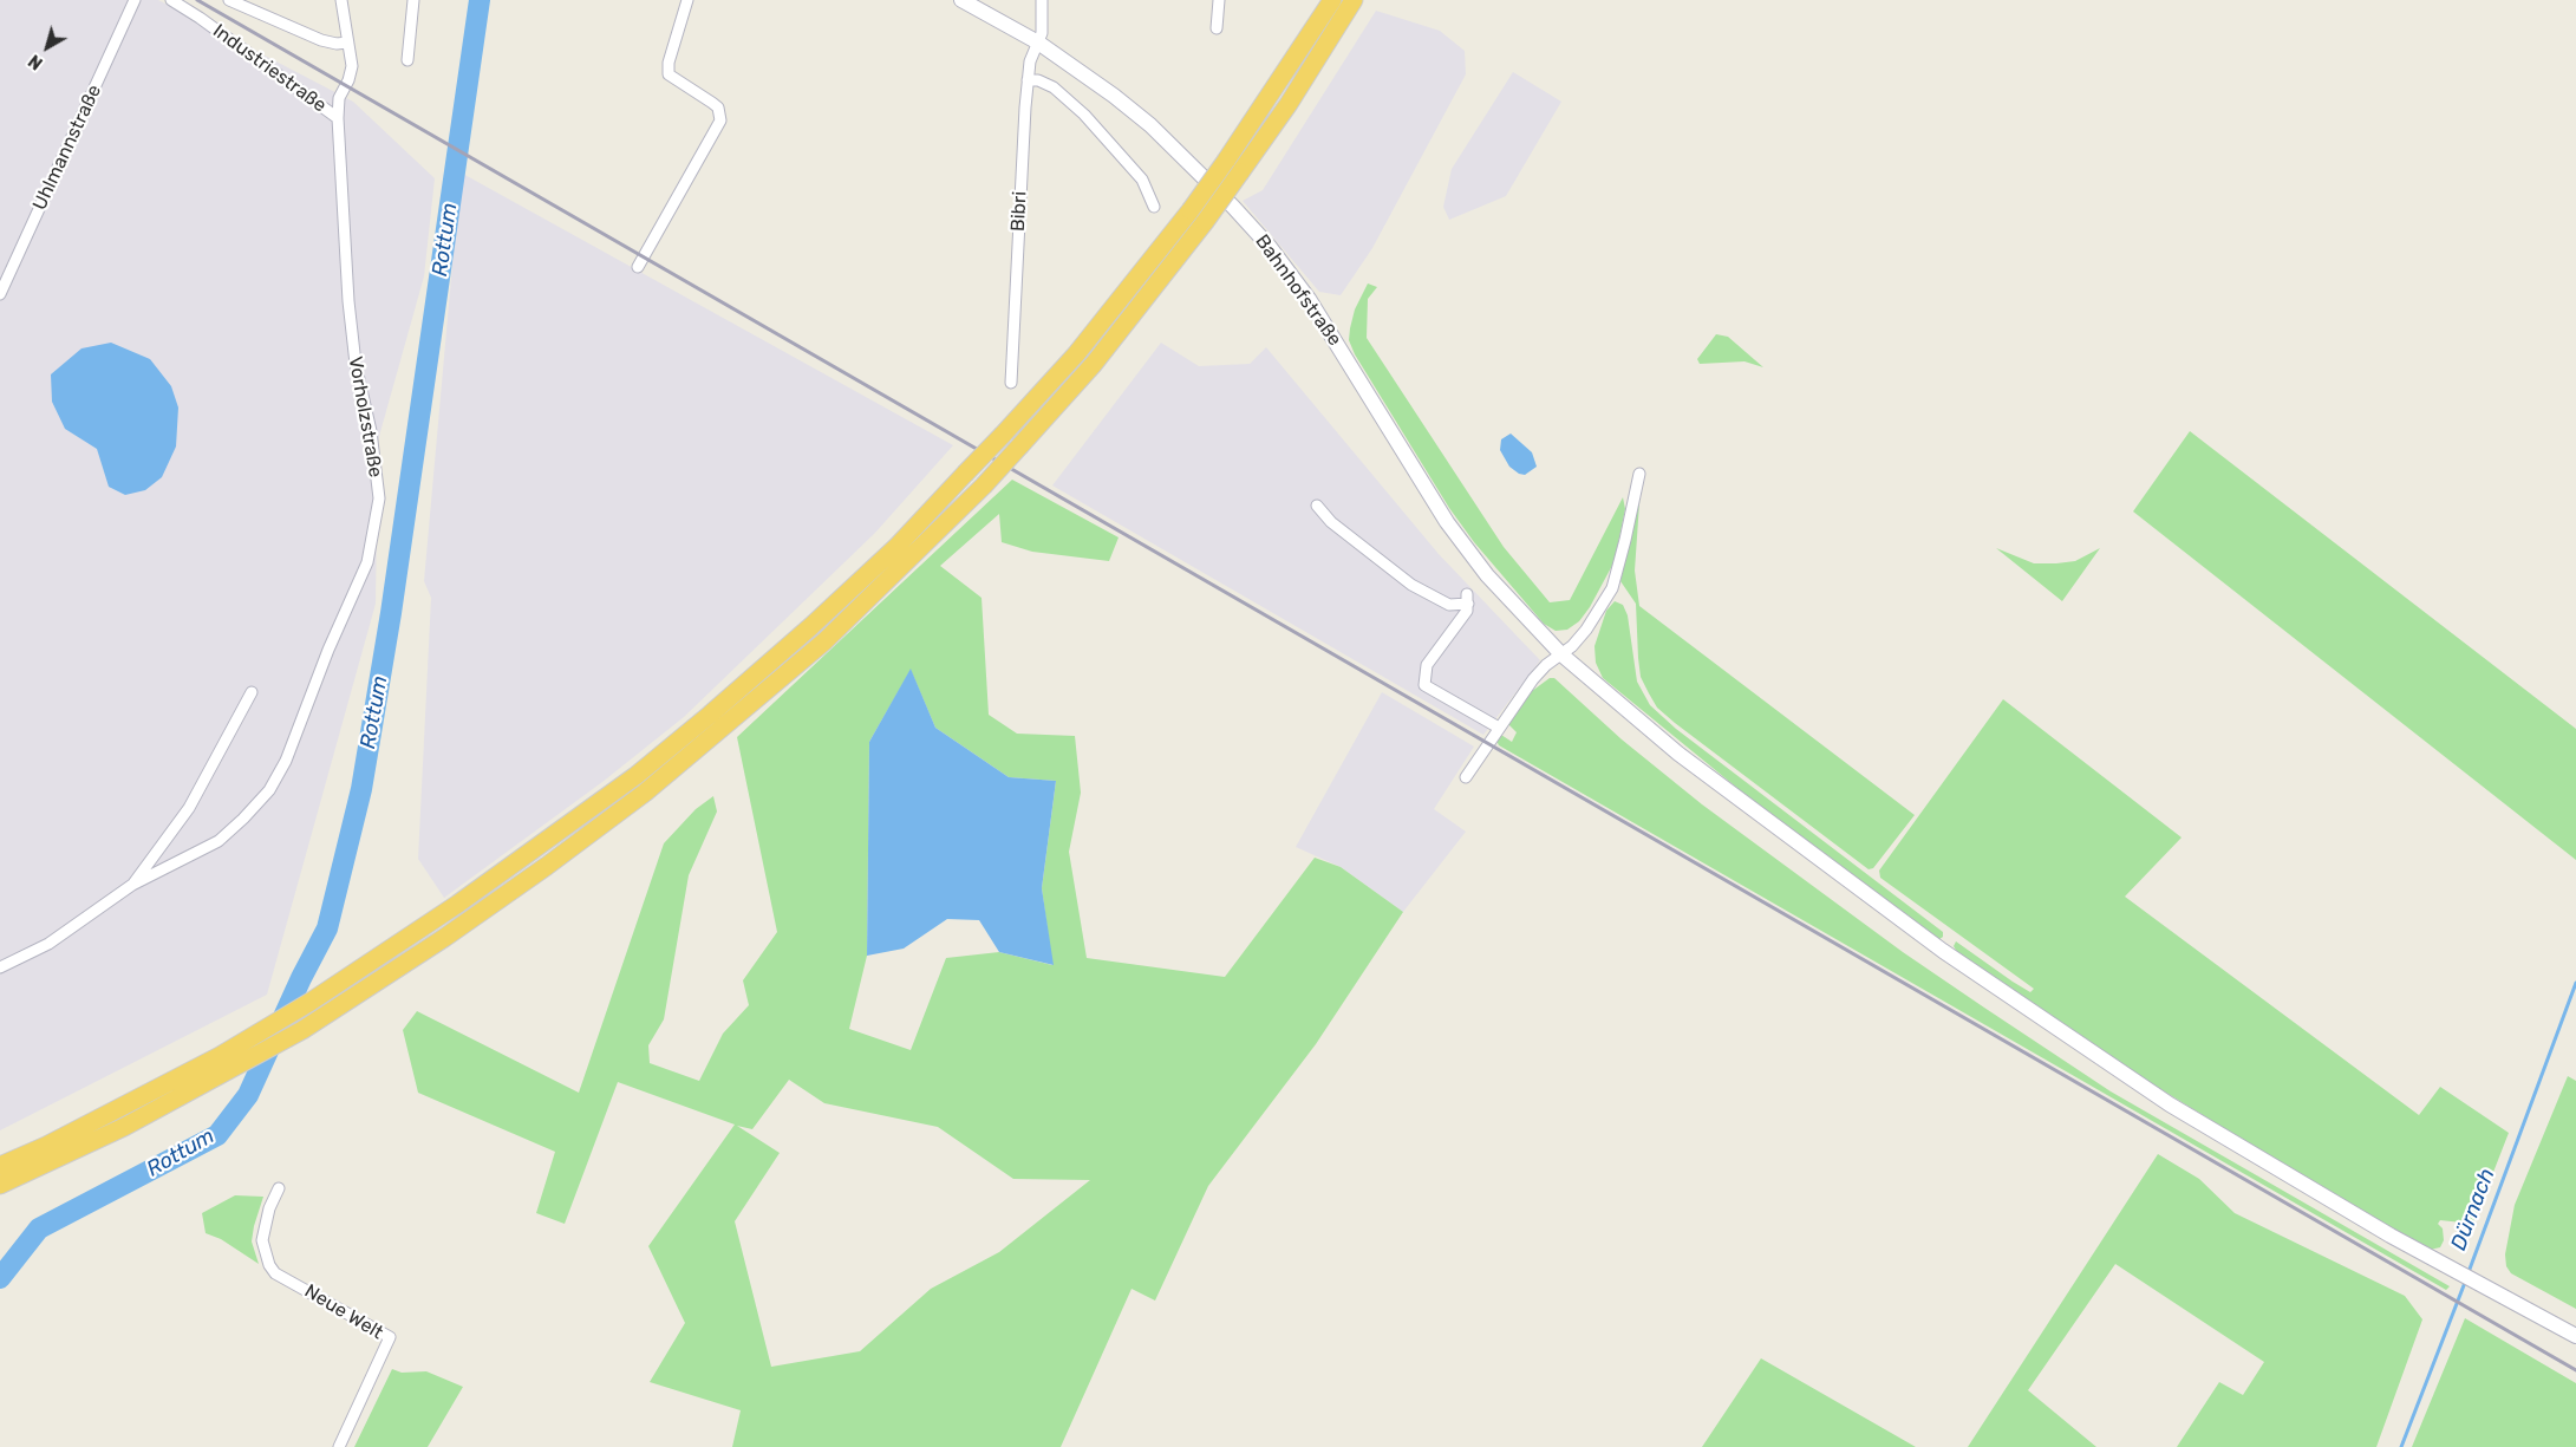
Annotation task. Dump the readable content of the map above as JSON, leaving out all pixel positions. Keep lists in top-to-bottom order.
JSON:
{
  "streets": {
    "main road": ["Bahnhofstraße"],
    "street": [
      "Industriestraße",
      "Uhlmannstraße",
      "Bibri",
      "Vorholzstraße",
      "Neue Welt"
    ]
  },
  "crossings": [
    ["Industriestraße", "Vorholzstraße"],
    ["Bibri", "Bahnhofstraße"]
  ],
  "water": ["Rottum", "Dürnach"],
  "north": "bottom left"
}
